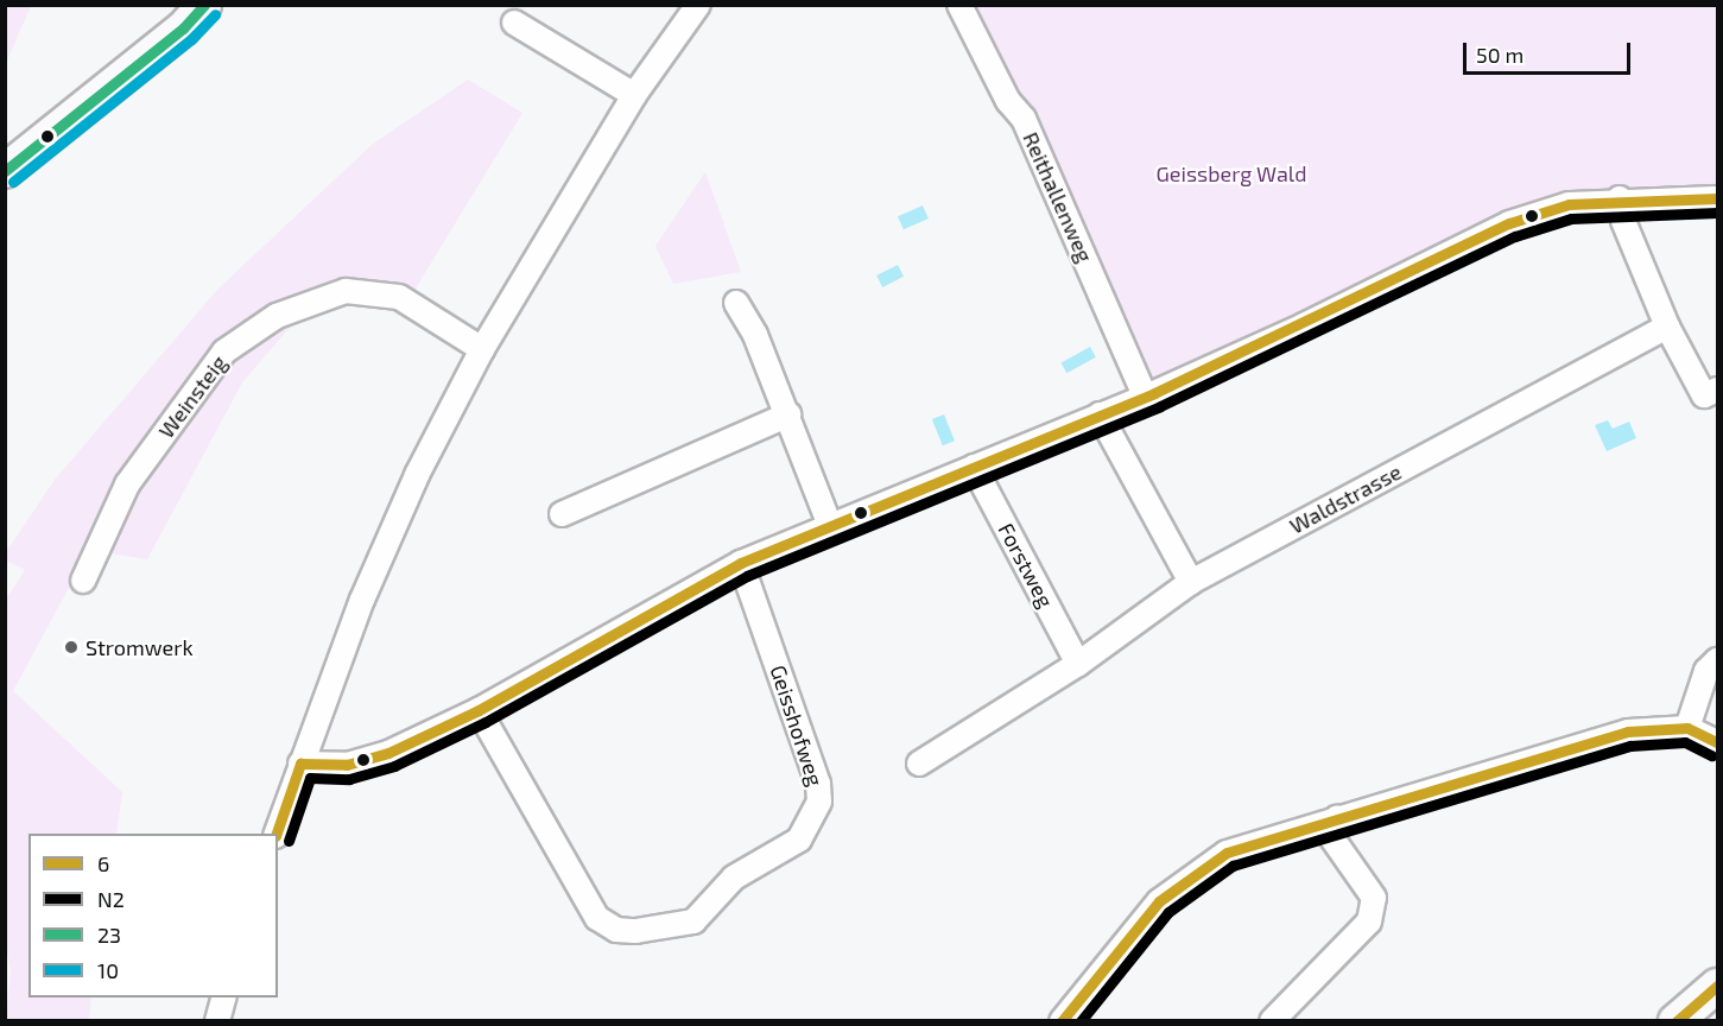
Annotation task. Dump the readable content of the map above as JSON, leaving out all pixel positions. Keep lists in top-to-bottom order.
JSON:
{
  "streets": {
    "street": [
      "Reithallenweg",
      "Weinsteig",
      "Waldstrasse",
      "Forstweg",
      "Geisshofweg"
    ]
  },
  "parks": ["Geissberg Wald"],
  "places": ["Stromwerk"],
  "lines": [
    "transit line 23",
    "transit line 10",
    "transit line 6",
    "transit line N2"
  ],
  "legend": [
    "6",
    "N2",
    "23",
    "10"
  ],
  "scale_bar": "50 m"
}
